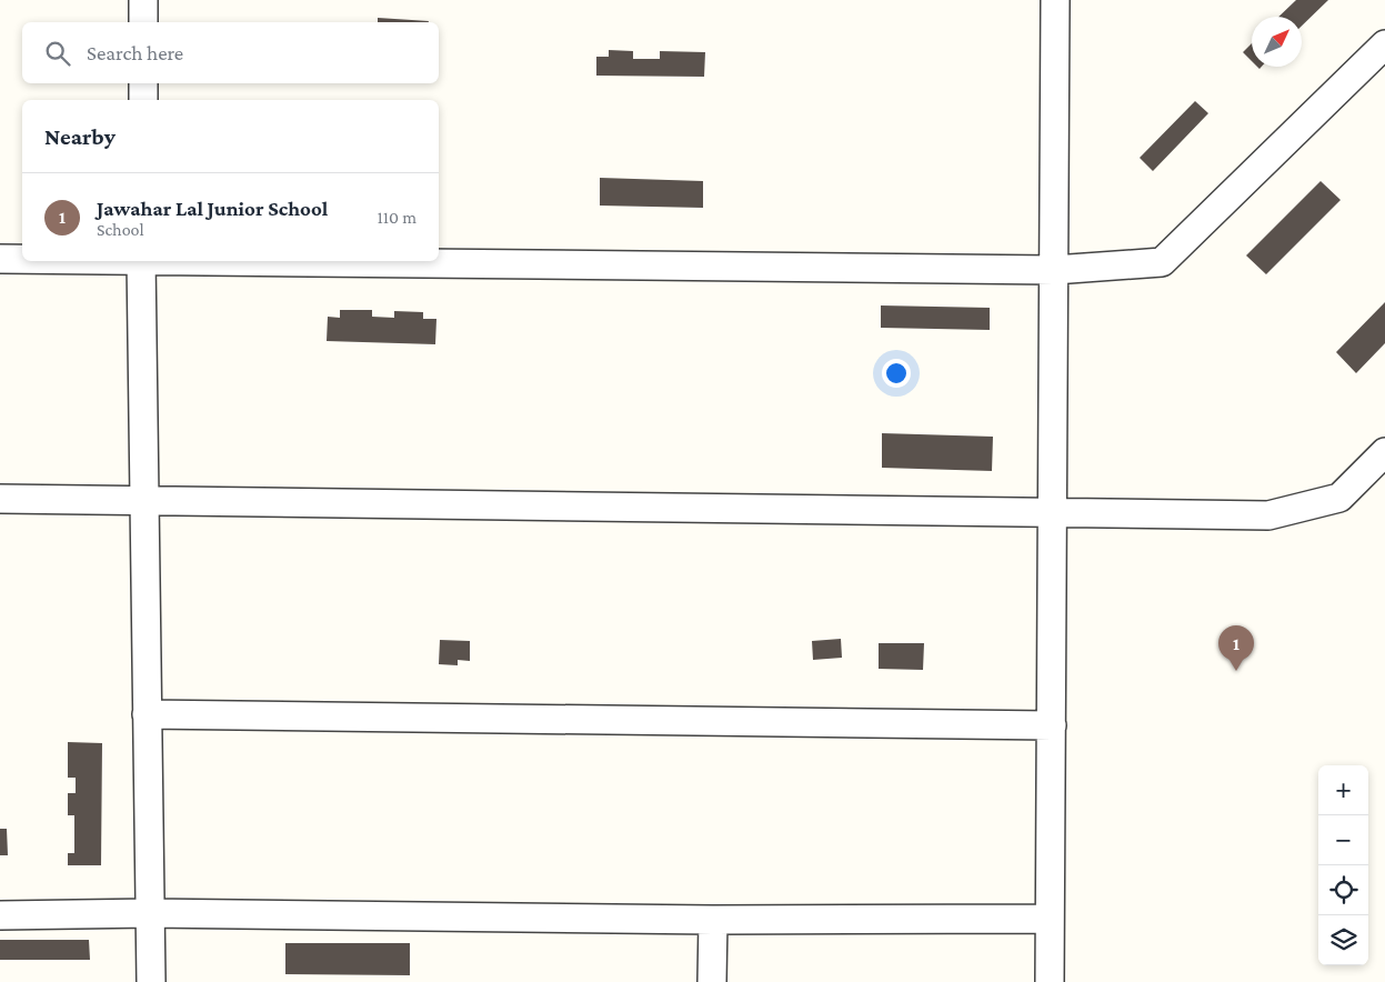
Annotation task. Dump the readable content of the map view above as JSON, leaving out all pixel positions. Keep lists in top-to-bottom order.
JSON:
{
  "north": "top right",
  "page": {
    "search": "Search here",
    "heading": "Nearby",
    "list": [
      {
        "mark": "1",
        "name": "Jawahar Lal Junior School",
        "note": "School",
        "value": "110 m"
      }
    ],
    "pins": "1",
    "map_buttons": ["+", "−"]
  }
}
